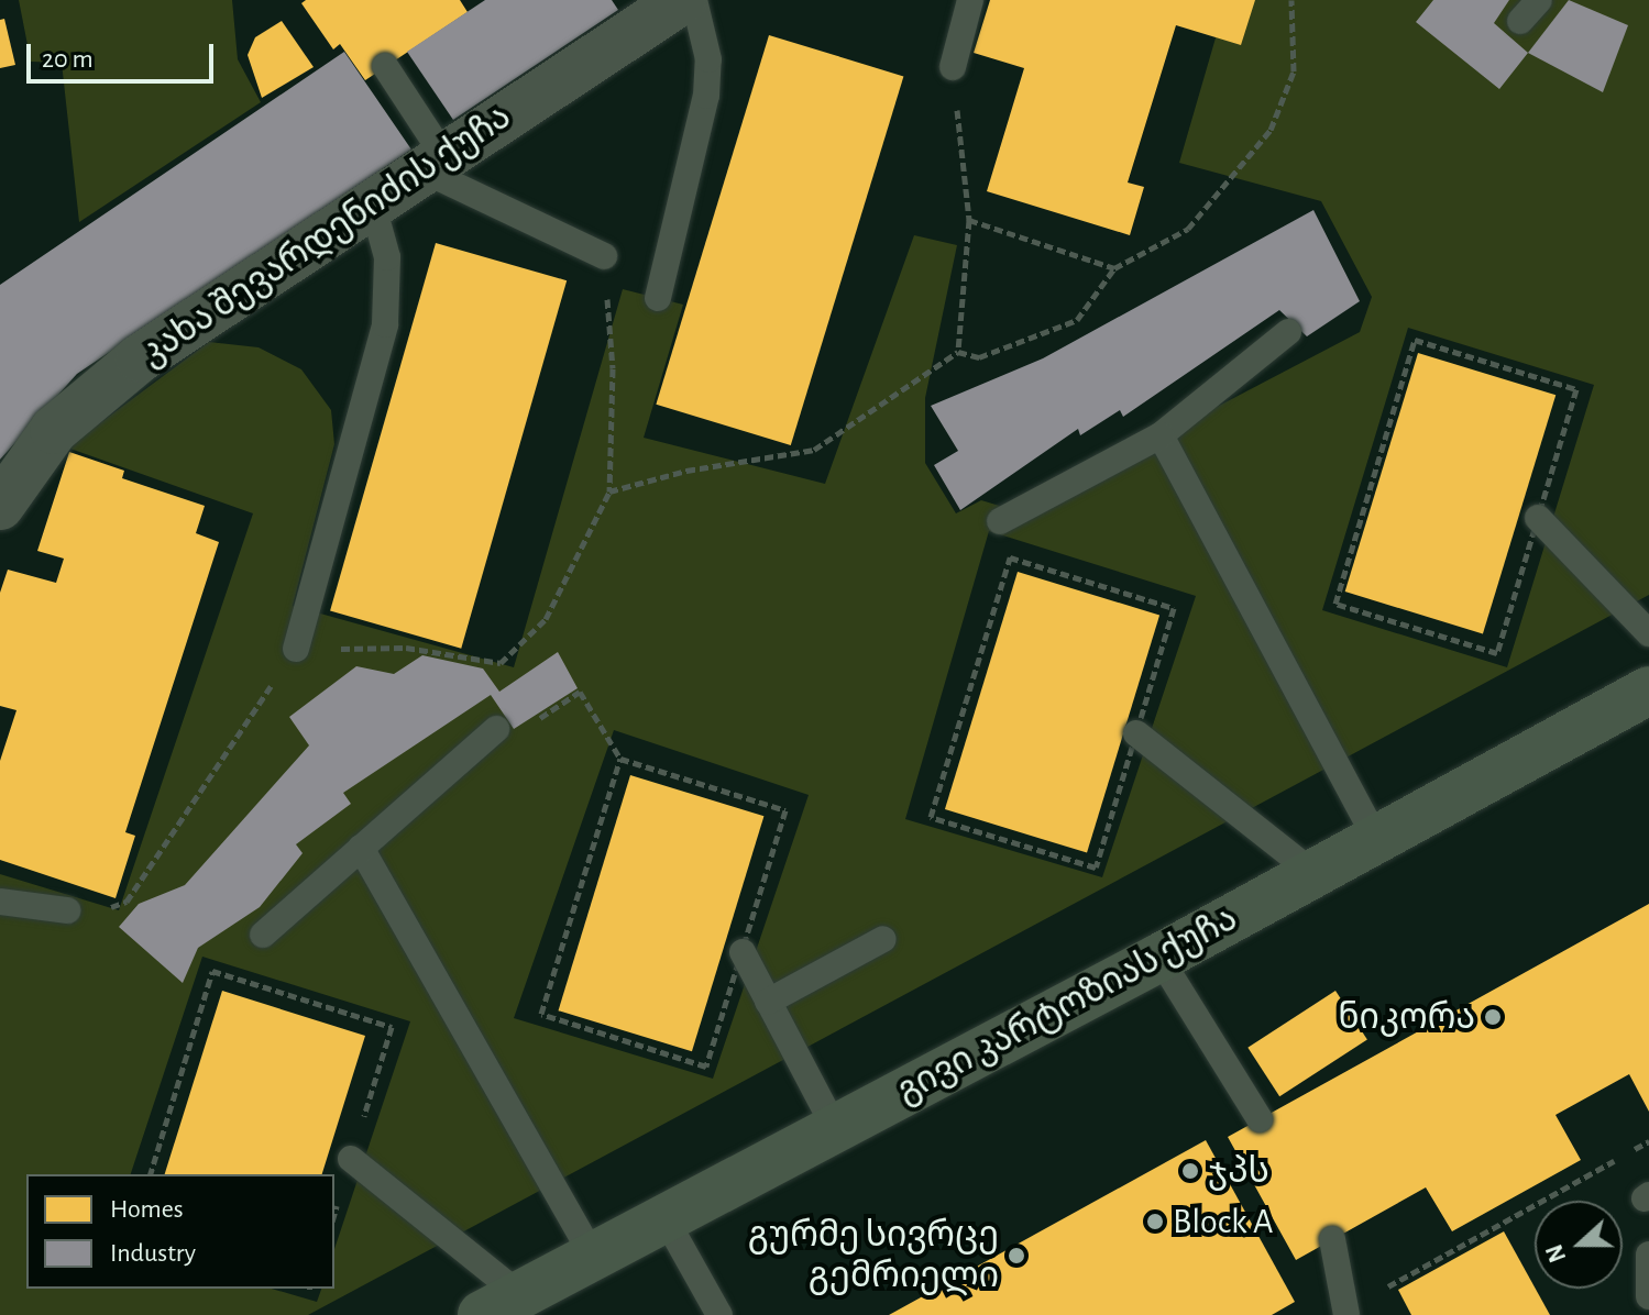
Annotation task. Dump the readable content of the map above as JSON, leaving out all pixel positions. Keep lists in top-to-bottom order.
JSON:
{
  "streets": {
    "main road": ["გივი კარტოზიას ქუჩა"],
    "street": ["კახა შევარდენიძის ქუჩა"]
  },
  "places": [
    "ნიკორა",
    "ჯპს",
    "Block A",
    "გურმე სივრცე გემრიელი"
  ],
  "legend": ["Homes", "Industry"],
  "scale_bar": "20 m",
  "north": "left"
}
